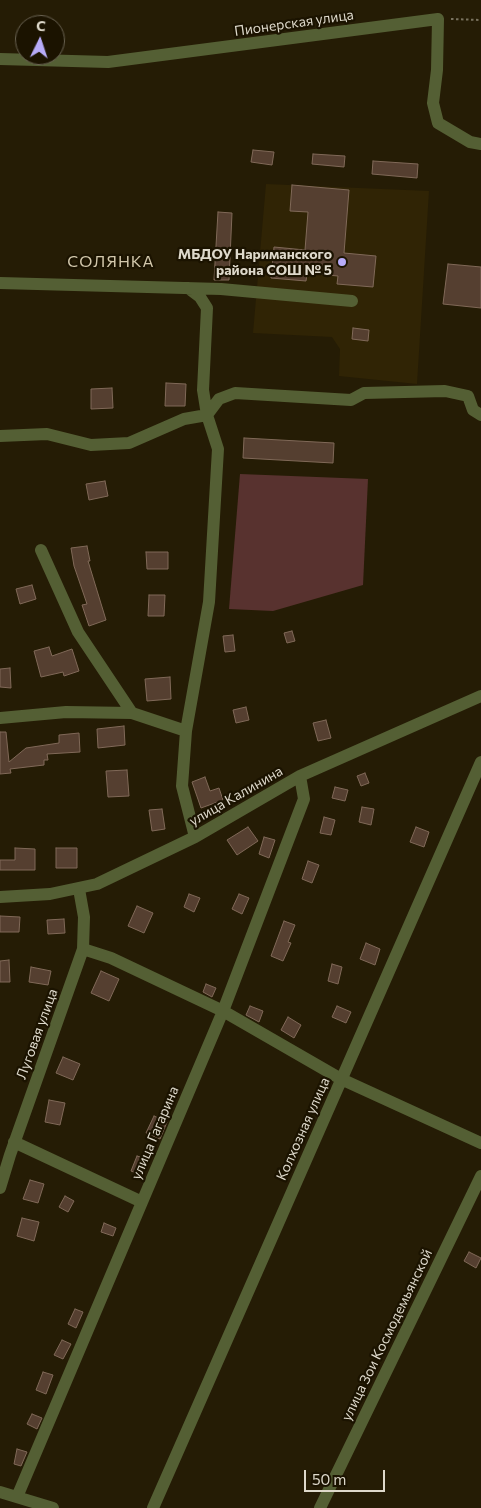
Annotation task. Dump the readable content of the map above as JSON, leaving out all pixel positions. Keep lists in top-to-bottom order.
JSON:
{
  "streets": {
    "street": [
      "Пионерская улица",
      "улица Калинина",
      "Луговая улица",
      "Колхозная улица",
      "улица Гагарина",
      "улица Зои Космодемьянской"
    ]
  },
  "crossings": [
    ["улица Калинина", "Луговая улица"],
    ["улица Калинина", "улица Гагарина"]
  ],
  "districts": ["СОЛЯНКА"],
  "places": ["МБДОУ Нариманского района СОШ № 5"],
  "scale_bar": "50 m",
  "north": "top"
}
